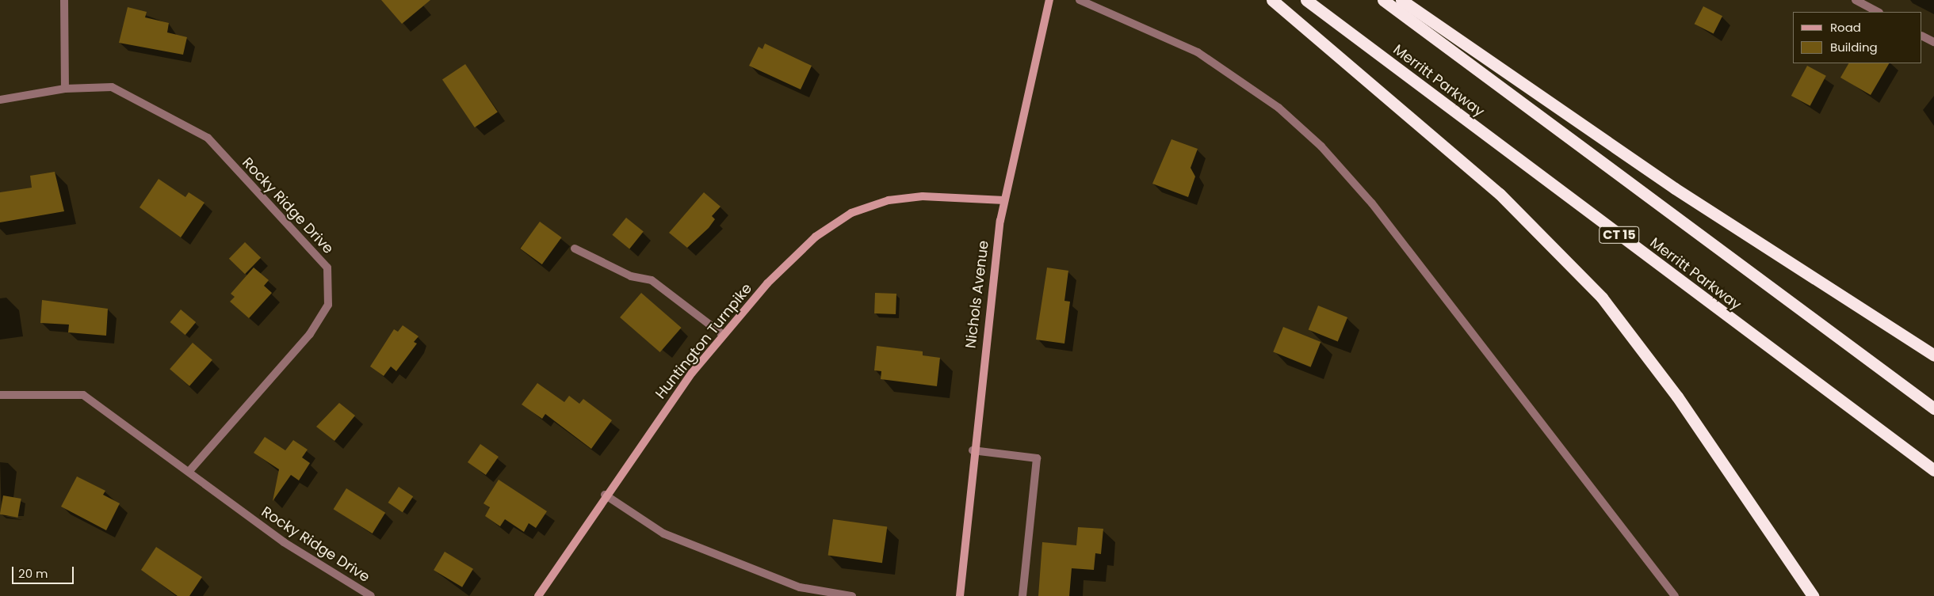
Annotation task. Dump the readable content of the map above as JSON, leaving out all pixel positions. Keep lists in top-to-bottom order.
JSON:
{
  "streets": {
    "highway": ["Merritt Parkway", "CT 15"],
    "main road": ["Nichols Avenue", "Huntington Turnpike"],
    "street": ["Rocky Ridge Drive"]
  },
  "crossings": [
    ["Nichols Avenue", "Huntington Turnpike"]
  ],
  "legend": ["Road", "Building"],
  "scale_bar": "20 m"
}
